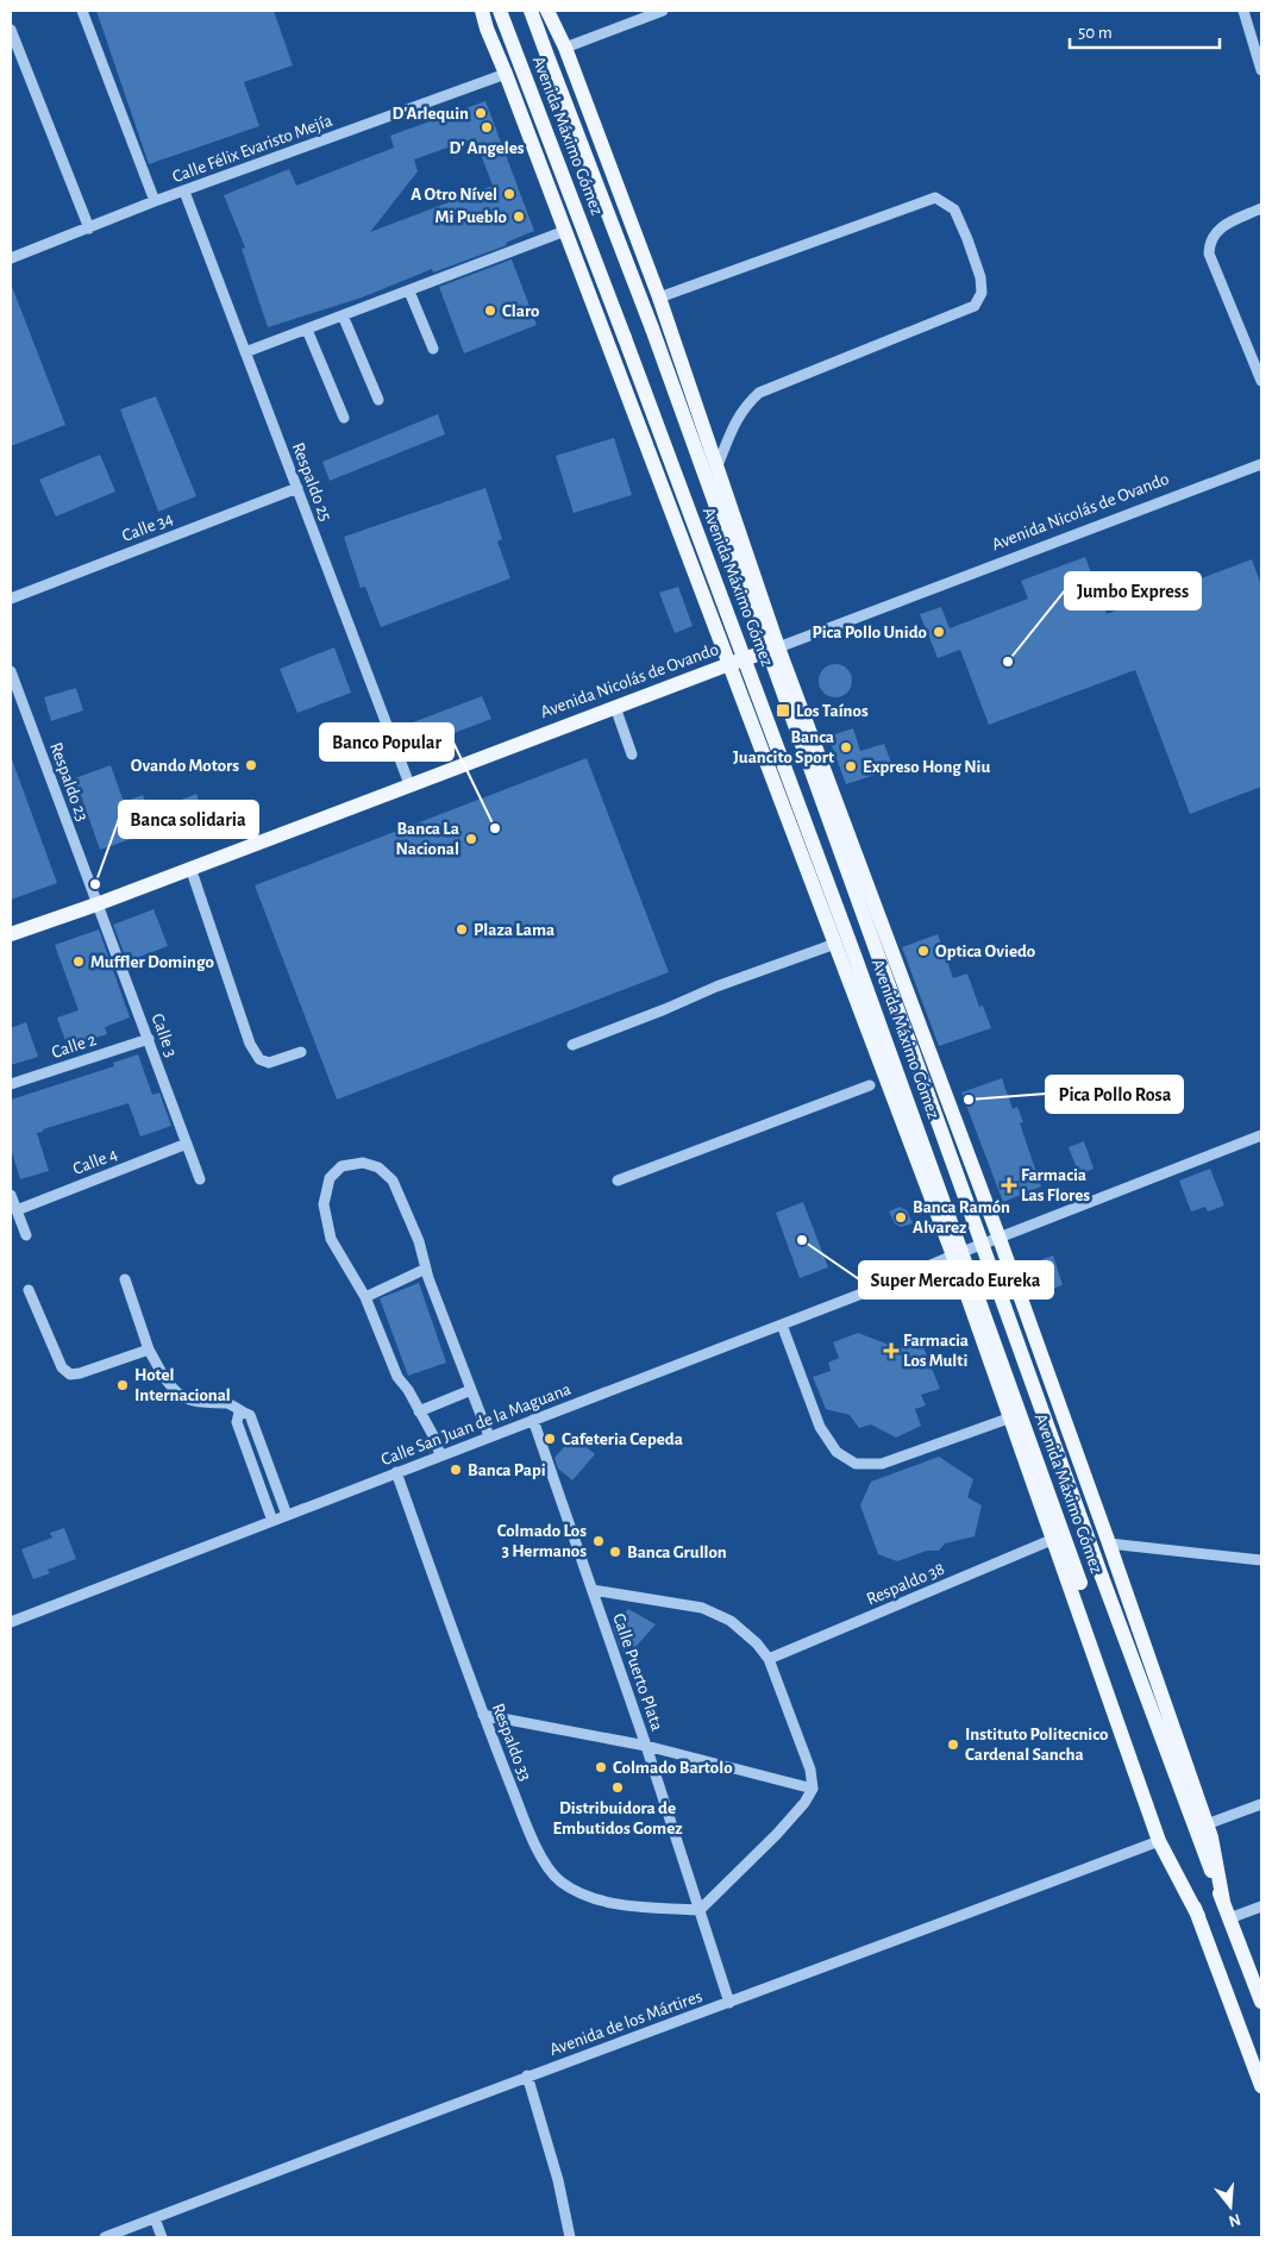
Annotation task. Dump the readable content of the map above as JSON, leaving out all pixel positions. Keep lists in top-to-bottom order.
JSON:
{
  "streets": {
    "main road": ["Avenida Máximo Gómez", "Avenida Nicolás de Ovando"],
    "street": [
      "Calle Félix Evaristo Mejía",
      "Respaldo 25",
      "Calle 34",
      "Respaldo 23",
      "Calle 3",
      "Calle 2",
      "Calle 4",
      "Calle San Juan de la Maguana",
      "Respaldo 38",
      "Calle Puerto Plata",
      "Respaldo 33",
      "Avenida de los Mártires"
    ]
  },
  "crossings": [
    ["Calle Félix Evaristo Mejía", "Respaldo 25"],
    ["Respaldo 25", "Avenida Nicolás de Ovando"],
    ["Respaldo 25", "Calle 34"],
    ["Avenida Nicolás de Ovando", "Respaldo 23"],
    ["Avenida Nicolás de Ovando", "Calle 3"],
    ["Respaldo 23", "Calle 3"],
    ["Calle 3", "Calle 2"],
    ["Calle 3", "Calle 4"],
    ["Calle San Juan de la Maguana", "Calle Puerto Plata"],
    ["Calle San Juan de la Maguana", "Respaldo 33"],
    ["Calle Puerto Plata", "Respaldo 33"],
    ["Calle Puerto Plata", "Avenida de los Mártires"]
  ],
  "places": {
    "other": [
      "D'Arlequin",
      "D' Angeles",
      "A Otro Nível",
      "Mi Pueblo",
      "Claro",
      "Pica Pollo Unido",
      "Jumbo Express",
      "Banca Juancito Sport",
      "Ovando Motors",
      "Expreso Hong Niu",
      "Banco Popular",
      "Banca La Nacional",
      "Banca solidaria",
      "Plaza Lama",
      "Optica Oviedo",
      "Muffler Domingo",
      "Pica Pollo Rosa",
      "Banca Ramón Alvarez",
      "Super Mercado Eureka",
      "Hotel Internacional",
      "Cafeteria Cepeda",
      "Banca Papi",
      "Colmado Los 3 Hermanos",
      "Banca Grullon",
      "Instituto Politecnico Cardenal Sancha",
      "Colmado Bartolo",
      "Distribuidora de Embutidos Gomez"
    ],
    "transit": ["Los Taínos"],
    "health": ["Farmacia Las Flores", "Farmacia Los Multi"]
  },
  "scale_bar": "50 m",
  "north": "bottom"
}
